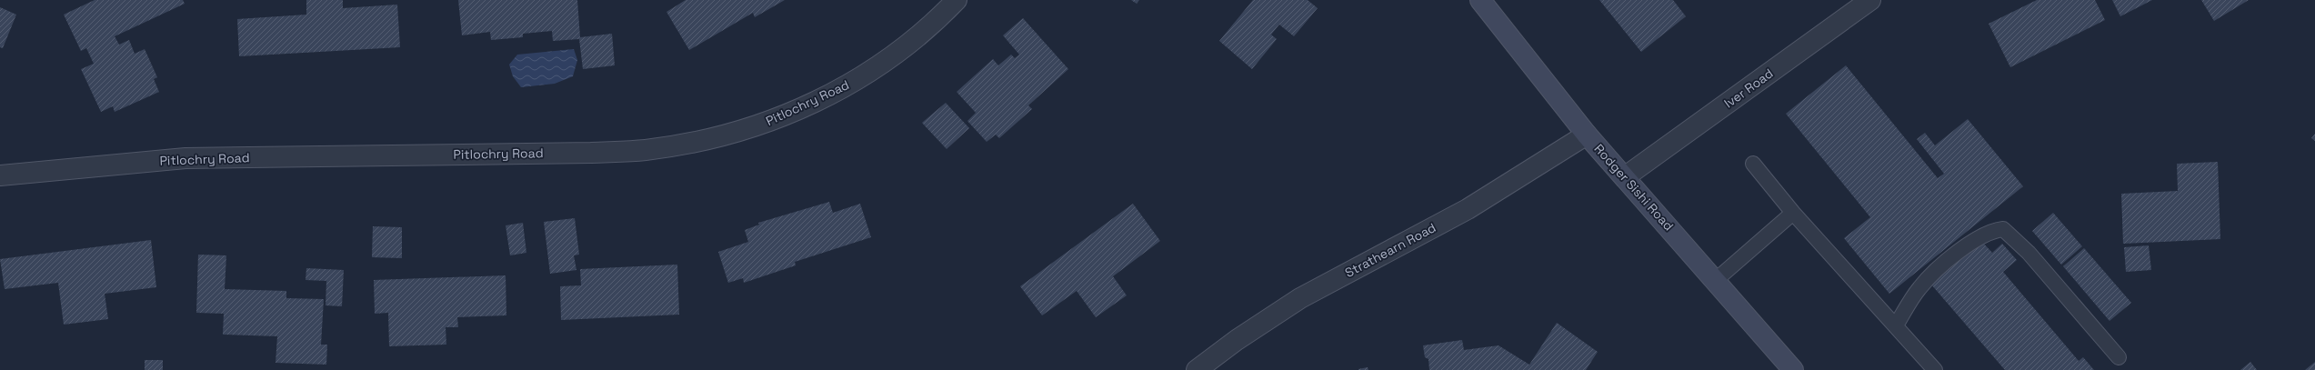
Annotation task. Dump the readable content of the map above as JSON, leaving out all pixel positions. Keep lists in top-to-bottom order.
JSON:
{
  "streets": {
    "main road": ["Rodger Sishi Road"],
    "street": ["Iver Road", "Pitlochry Road", "Strathearn Road"]
  },
  "crossings": [
    ["Iver Road", "Rodger Sishi Road"],
    ["Rodger Sishi Road", "Strathearn Road"]
  ]
}
